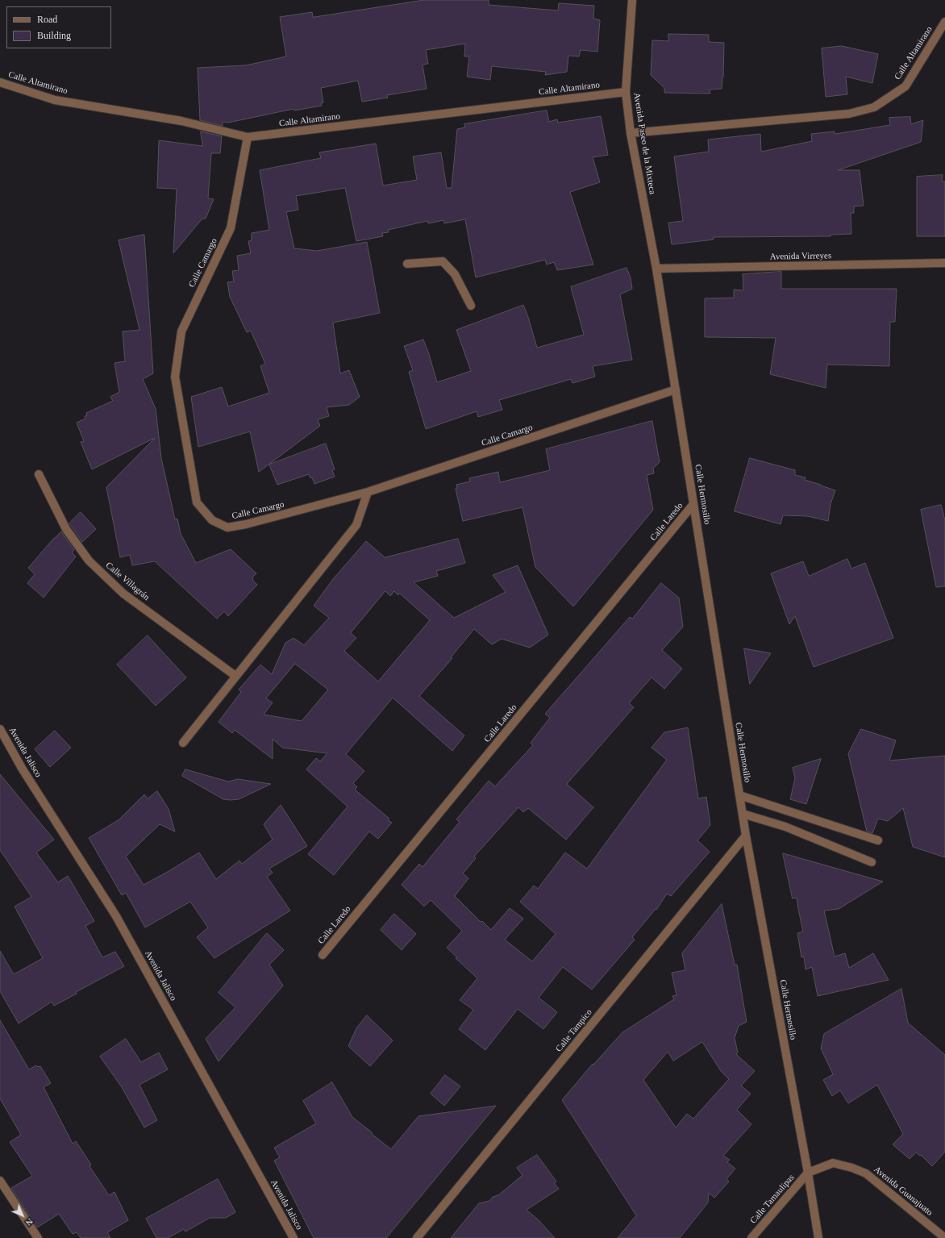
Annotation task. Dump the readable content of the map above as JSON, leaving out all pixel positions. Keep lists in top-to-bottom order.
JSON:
{
  "streets": {
    "street": [
      "Calle Altamirano",
      "Avenida Paseo de la Mixteca",
      "Avenida Virreyes",
      "Calle Camargo",
      "Calle Hermosillo",
      "Calle Laredo",
      "Calle Villagrán",
      "Avenida Jalisco",
      "Calle Tampico",
      "Avenida Guanajuato",
      "Calle Tamaulipas"
    ]
  },
  "crossings": [
    ["Calle Altamirano", "Avenida Paseo de la Mixteca"],
    ["Calle Altamirano", "Calle Camargo"],
    ["Avenida Paseo de la Mixteca", "Avenida Virreyes"],
    ["Avenida Paseo de la Mixteca", "Calle Hermosillo"],
    ["Avenida Virreyes", "Calle Hermosillo"],
    ["Calle Camargo", "Calle Hermosillo"],
    ["Calle Hermosillo", "Calle Laredo"],
    ["Calle Hermosillo", "Calle Tampico"],
    ["Calle Hermosillo", "Avenida Guanajuato"],
    ["Calle Hermosillo", "Calle Tamaulipas"],
    ["Avenida Guanajuato", "Calle Tamaulipas"]
  ],
  "legend": ["Road", "Building"],
  "north": "bottom right"
}
